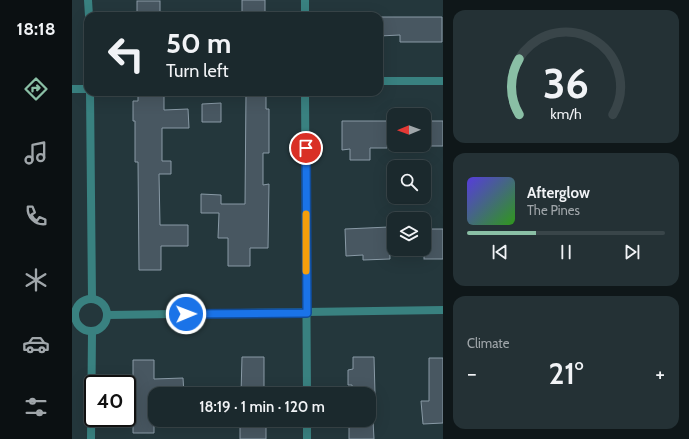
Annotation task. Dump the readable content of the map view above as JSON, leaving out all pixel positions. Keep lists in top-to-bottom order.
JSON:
{
  "north": "left",
  "page": {
    "tabs": "18:18",
    "turn": ["50 m", "Turn left"],
    "song": ["Afterglow", "The Pines"],
    "tile": "Climate",
    "heat": ["−", "21°", "+"],
    "limit": "40",
    "trip": "18:19 · 1 min · 120 m",
    "gauge": ["36", "km/h"]
  }
}
